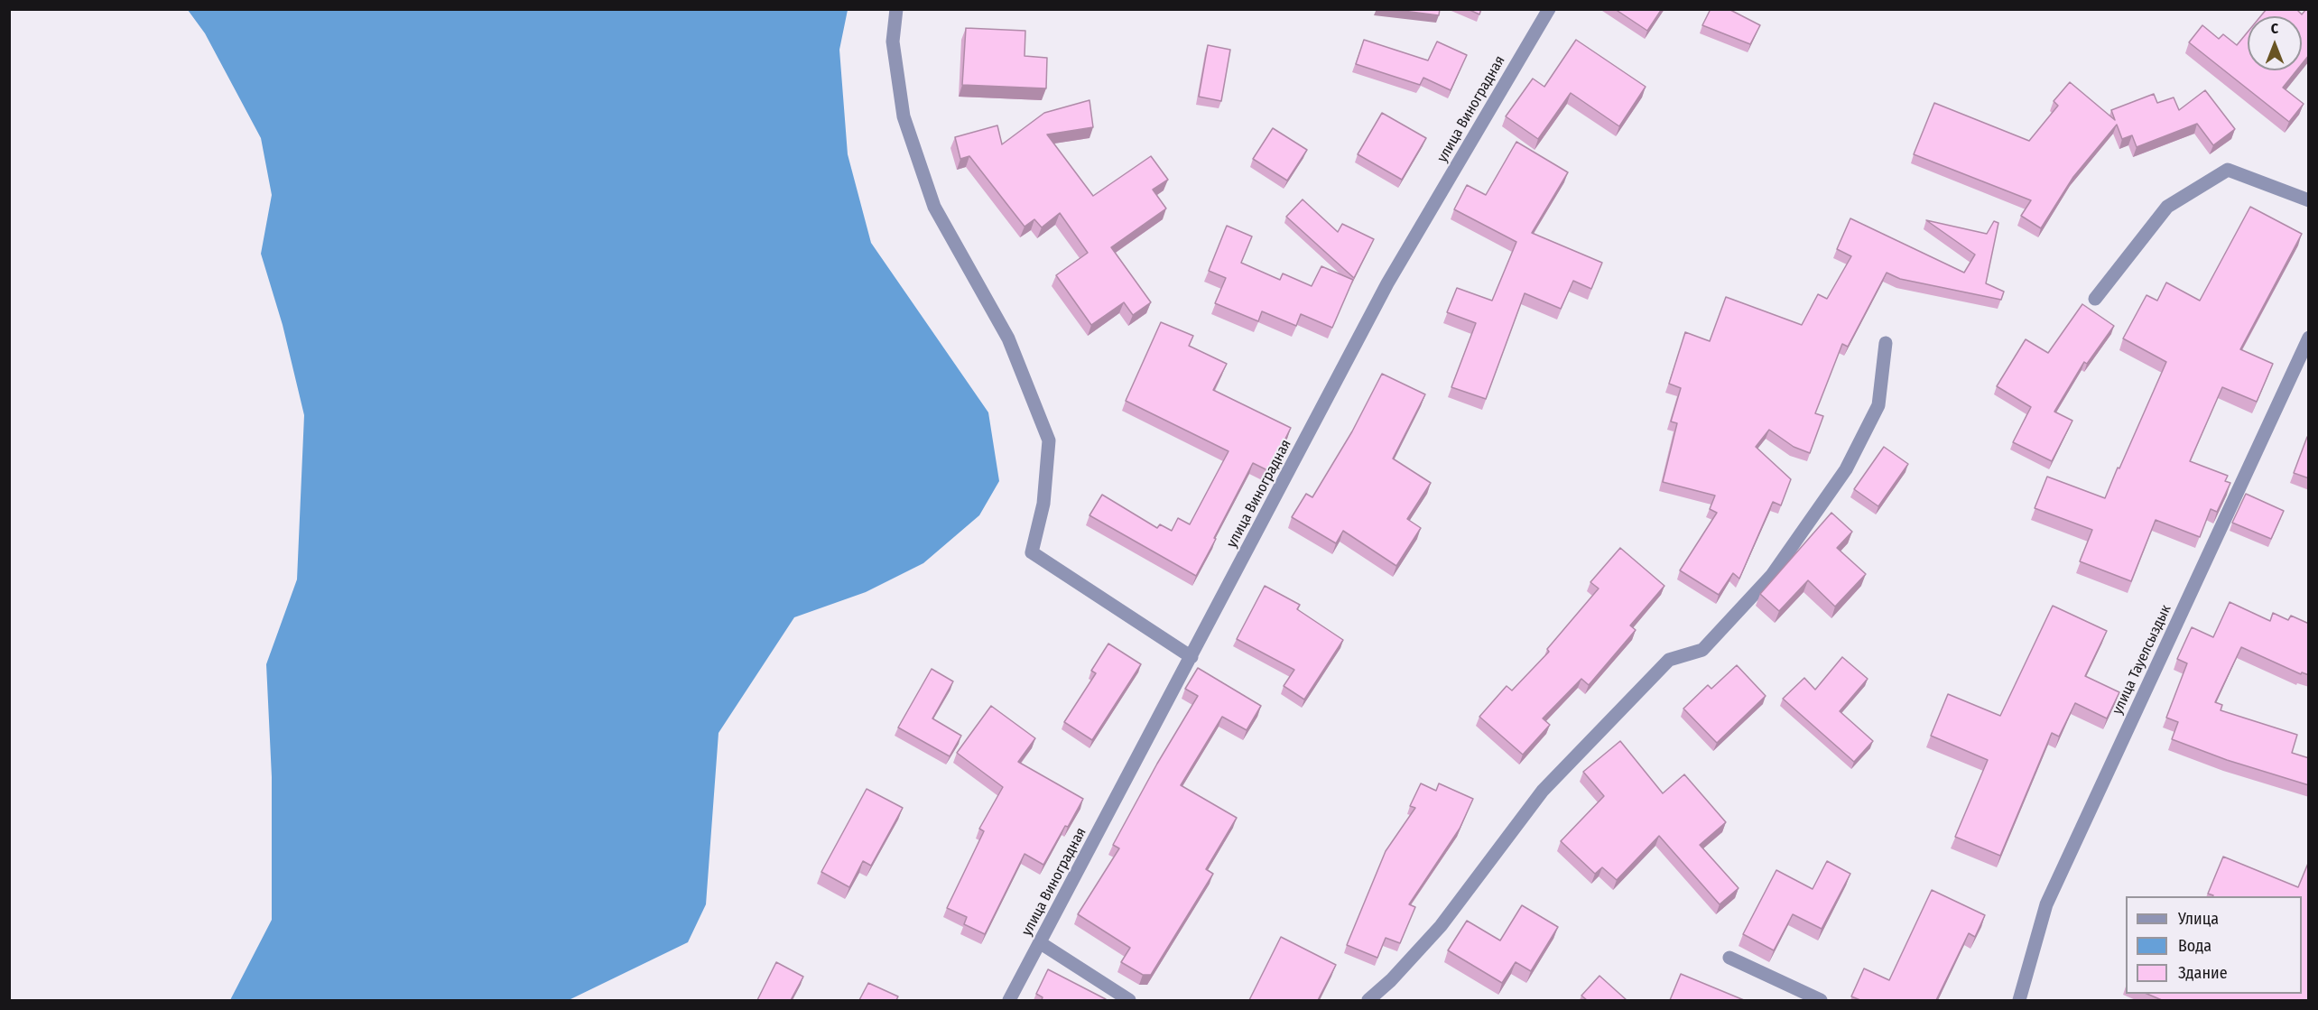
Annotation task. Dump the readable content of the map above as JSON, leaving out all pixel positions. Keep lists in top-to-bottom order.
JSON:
{
  "streets": {
    "street": ["улица Виноградная", "улица Тауелсыздык"]
  },
  "legend": ["Улица", "Вода", "Здание"],
  "north": "top"
}
